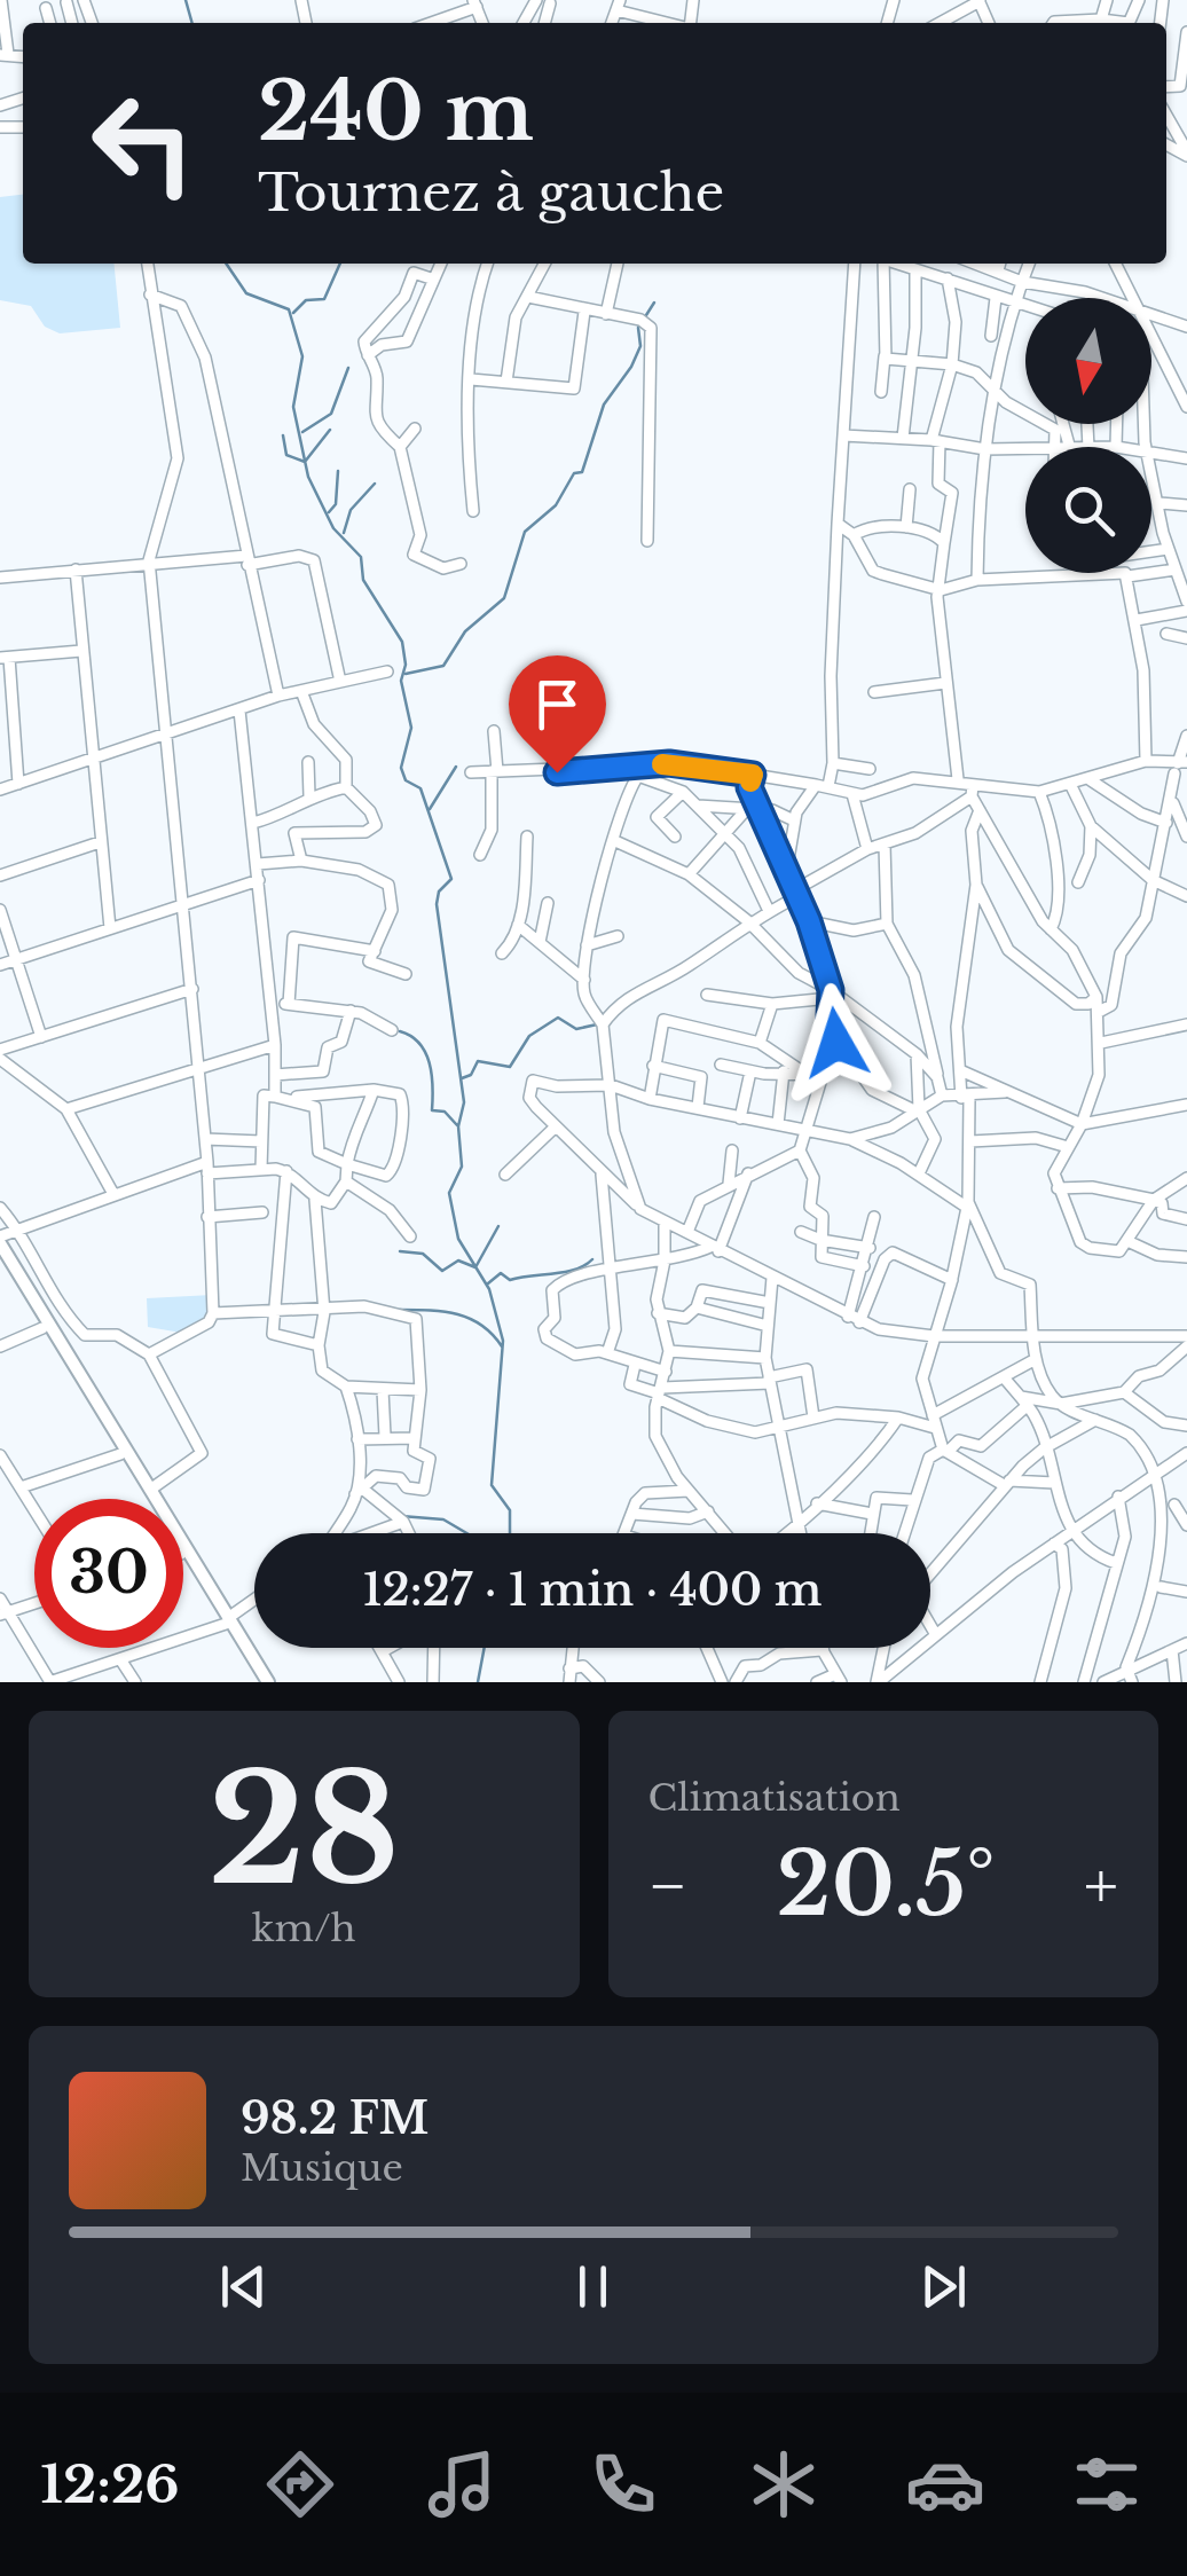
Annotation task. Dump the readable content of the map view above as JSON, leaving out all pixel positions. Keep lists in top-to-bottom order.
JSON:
{
  "north": "bottom",
  "page": {
    "turn": ["240 m", "Tournez à gauche"],
    "limit": "30",
    "trip": "12:27 · 1 min · 400 m",
    "tile": [
      ["28", "km/h"],
      "Climatisation"
    ],
    "heat": ["−", "20.5°", "+"],
    "song": ["98.2 FM", "Musique"],
    "tabs": "12:26"
  }
}
